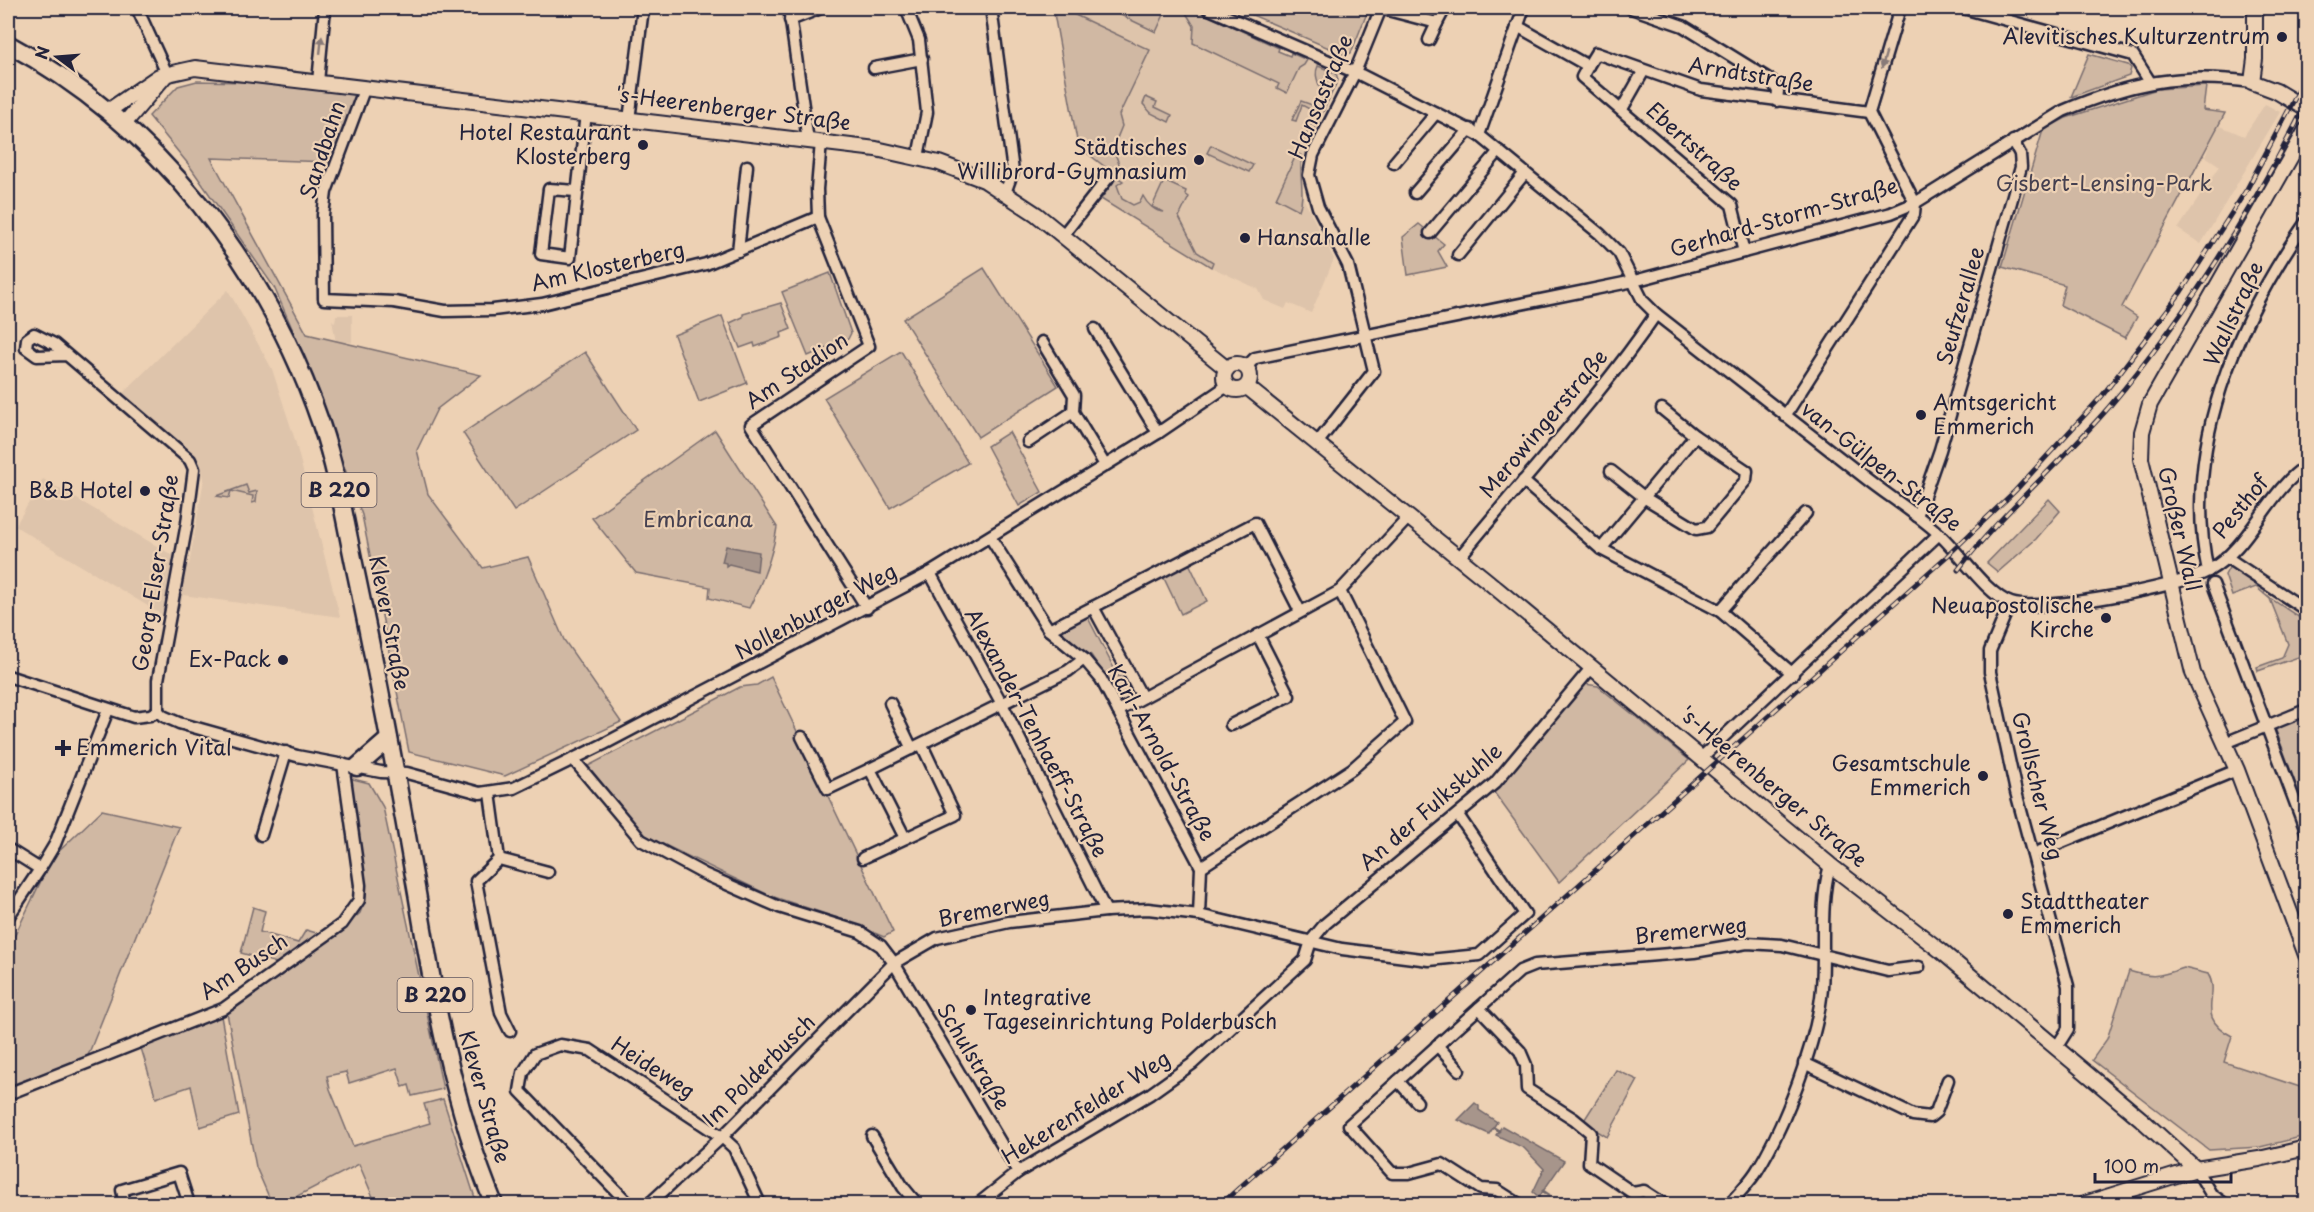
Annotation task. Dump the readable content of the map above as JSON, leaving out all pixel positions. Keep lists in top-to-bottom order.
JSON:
{
  "streets": {
    "main road": ["B 220", "Klever Straße"],
    "street": [
      "Arndtstraße",
      "Hansastraße",
      "'s-Heerenberger Straße",
      "Ebertstraße",
      "Sandbahn",
      "Gerhard-Storm-Straße",
      "Am Klosterberg",
      "Seufzerallee",
      "Wallstraße",
      "Am Stadion",
      "Merowingerstraße",
      "van-Gülpen-Straße",
      "Pesthof",
      "Großer Wall",
      "Georg-Elser-Straße",
      "Nollenburger Weg",
      "Alexander-Tenhaeff-Straße",
      "Karl-Arnold-Straße",
      "Grollscher Weg",
      "An der Fulkskuhle",
      "Bremerweg",
      "Am Busch",
      "Schulstraße",
      "Heideweg",
      "Im Polderbusch",
      "Hekerenfelder Weg"
    ]
  },
  "crossings": [
    ["Arndtstraße", "Ebertstraße"],
    ["Hansastraße", "Gerhard-Storm-Straße"],
    ["Hansastraße", "van-Gülpen-Straße"],
    ["'s-Heerenberger Straße", "Sandbahn"],
    ["'s-Heerenberger Straße", "Gerhard-Storm-Straße"],
    ["'s-Heerenberger Straße", "Merowingerstraße"],
    ["'s-Heerenberger Straße", "B 220"],
    ["'s-Heerenberger Straße", "Nollenburger Weg"],
    ["'s-Heerenberger Straße", "Klever Straße"],
    ["'s-Heerenberger Straße", "Grollscher Weg"],
    ["'s-Heerenberger Straße", "An der Fulkskuhle"],
    ["Ebertstraße", "Gerhard-Storm-Straße"],
    ["Sandbahn", "Am Klosterberg"],
    ["Gerhard-Storm-Straße", "Seufzerallee"],
    ["Gerhard-Storm-Straße", "van-Gülpen-Straße"],
    ["Gerhard-Storm-Straße", "Nollenburger Weg"],
    ["Am Klosterberg", "Am Stadion"],
    ["Seufzerallee", "van-Gülpen-Straße"],
    ["Wallstraße", "Pesthof"],
    ["Am Stadion", "Nollenburger Weg"],
    ["Merowingerstraße", "van-Gülpen-Straße"],
    ["van-Gülpen-Straße", "Grollscher Weg"],
    ["B 220", "Klever Straße"],
    ["Pesthof", "Großer Wall"],
    ["Georg-Elser-Straße", "Nollenburger Weg"],
    ["Nollenburger Weg", "Klever Straße"],
    ["Nollenburger Weg", "Alexander-Tenhaeff-Straße"],
    ["Nollenburger Weg", "Karl-Arnold-Straße"],
    ["Nollenburger Weg", "Am Busch"],
    ["Alexander-Tenhaeff-Straße", "Bremerweg"],
    ["Karl-Arnold-Straße", "Bremerweg"],
    ["An der Fulkskuhle", "Bremerweg"],
    ["An der Fulkskuhle", "Hekerenfelder Weg"],
    ["Bremerweg", "Schulstraße"],
    ["Bremerweg", "Im Polderbusch"],
    ["Bremerweg", "Hekerenfelder Weg"],
    ["Schulstraße", "Im Polderbusch"],
    ["Schulstraße", "Hekerenfelder Weg"],
    ["Heideweg", "Im Polderbusch"]
  ],
  "parks": ["Gisbert-Lensing-Park", "Embricana"],
  "places": {
    "other": [
      "Alevitisches Kulturzentrum",
      "Hotel Restaurant Klosterberg",
      "Städtisches Willibrord-Gymnasium",
      "Hansahalle",
      "Amtsgericht Emmerich",
      "B&B Hotel",
      "Neuapostolische Kirche",
      "Ex-Pack",
      "Gesamtschule Emmerich",
      "Stadttheater Emmerich",
      "Integrative Tageseinrichtung Polderbusch"
    ],
    "health": ["Emmerich Vital"]
  },
  "scale_bar": "100 m",
  "north": "left"
}
